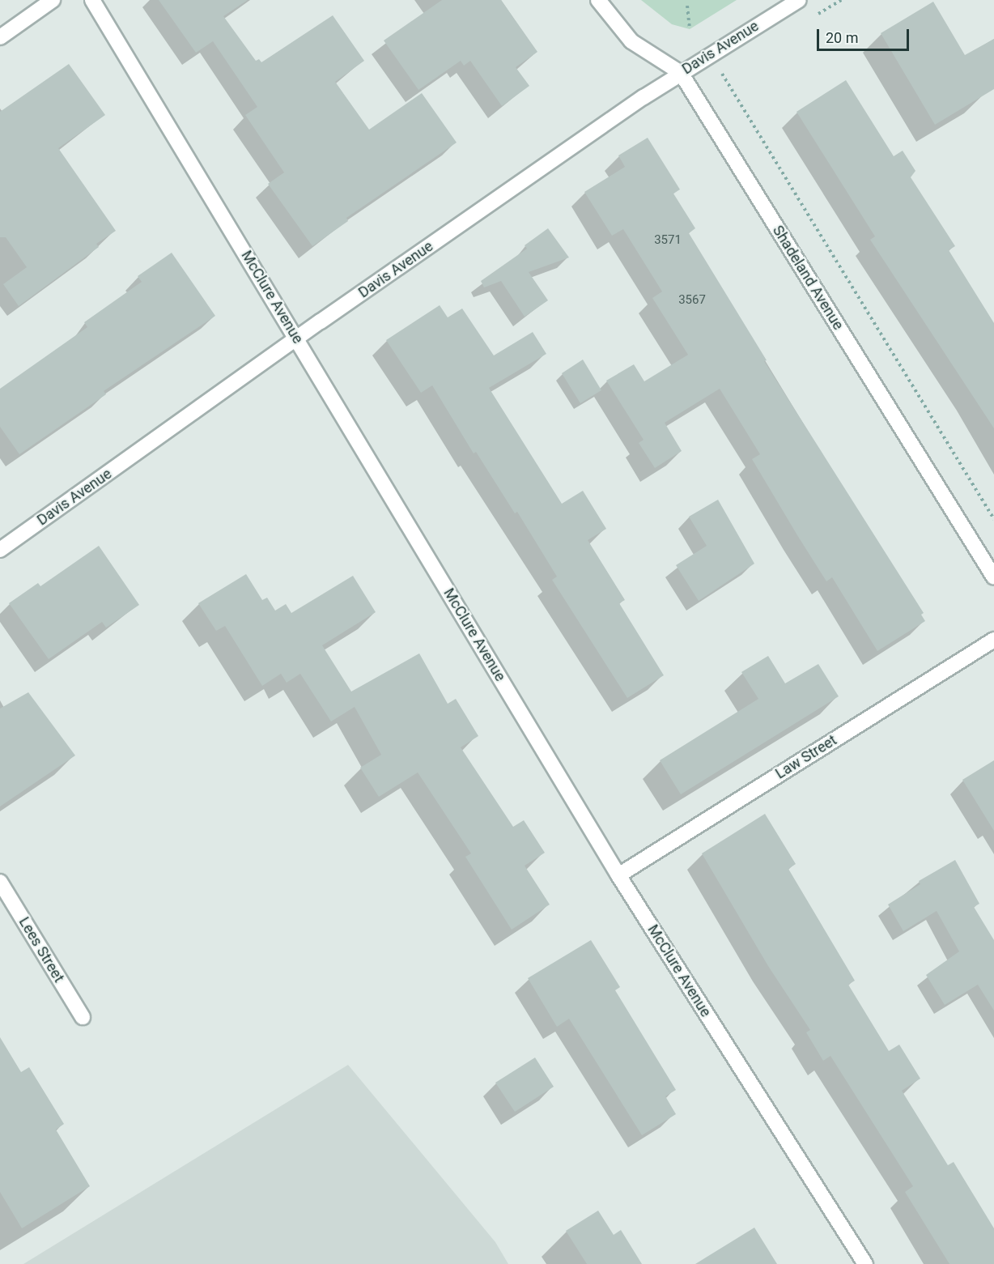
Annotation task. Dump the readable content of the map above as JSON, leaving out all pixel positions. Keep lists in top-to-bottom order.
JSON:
{
  "streets": {
    "street": [
      "Davis Avenue",
      "Shadeland Avenue",
      "McClure Avenue",
      "Law Street",
      "Lees Street"
    ]
  },
  "crossings": [
    ["Davis Avenue", "Shadeland Avenue"],
    ["Davis Avenue", "McClure Avenue"],
    ["McClure Avenue", "Law Street"]
  ],
  "house_numbers": ["3571", "3567"],
  "scale_bar": "20 m"
}
